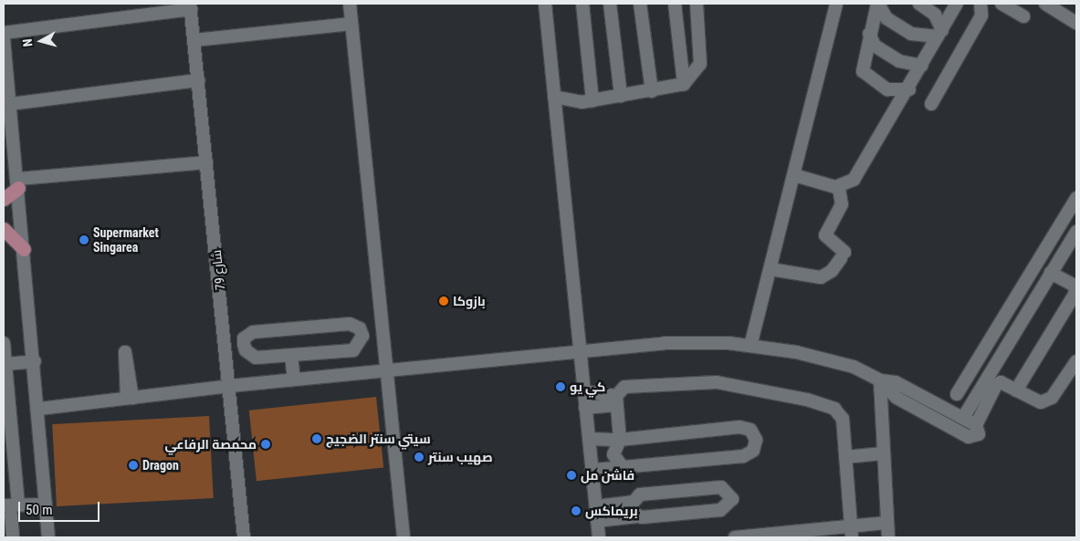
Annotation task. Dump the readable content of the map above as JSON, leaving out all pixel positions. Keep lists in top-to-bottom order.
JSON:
{
  "streets": {
    "street": ["شارع 79"]
  },
  "places": [
    "Supermarket Singarea",
    "بازوكا",
    "كي يو",
    "سيتي سنتر الضجيج",
    "محمصة الرفاعي",
    "صهيب سنتر",
    "Dragon",
    "فاشن مل",
    "بريماكس"
  ],
  "scale_bar": "50 m",
  "north": "left"
}
